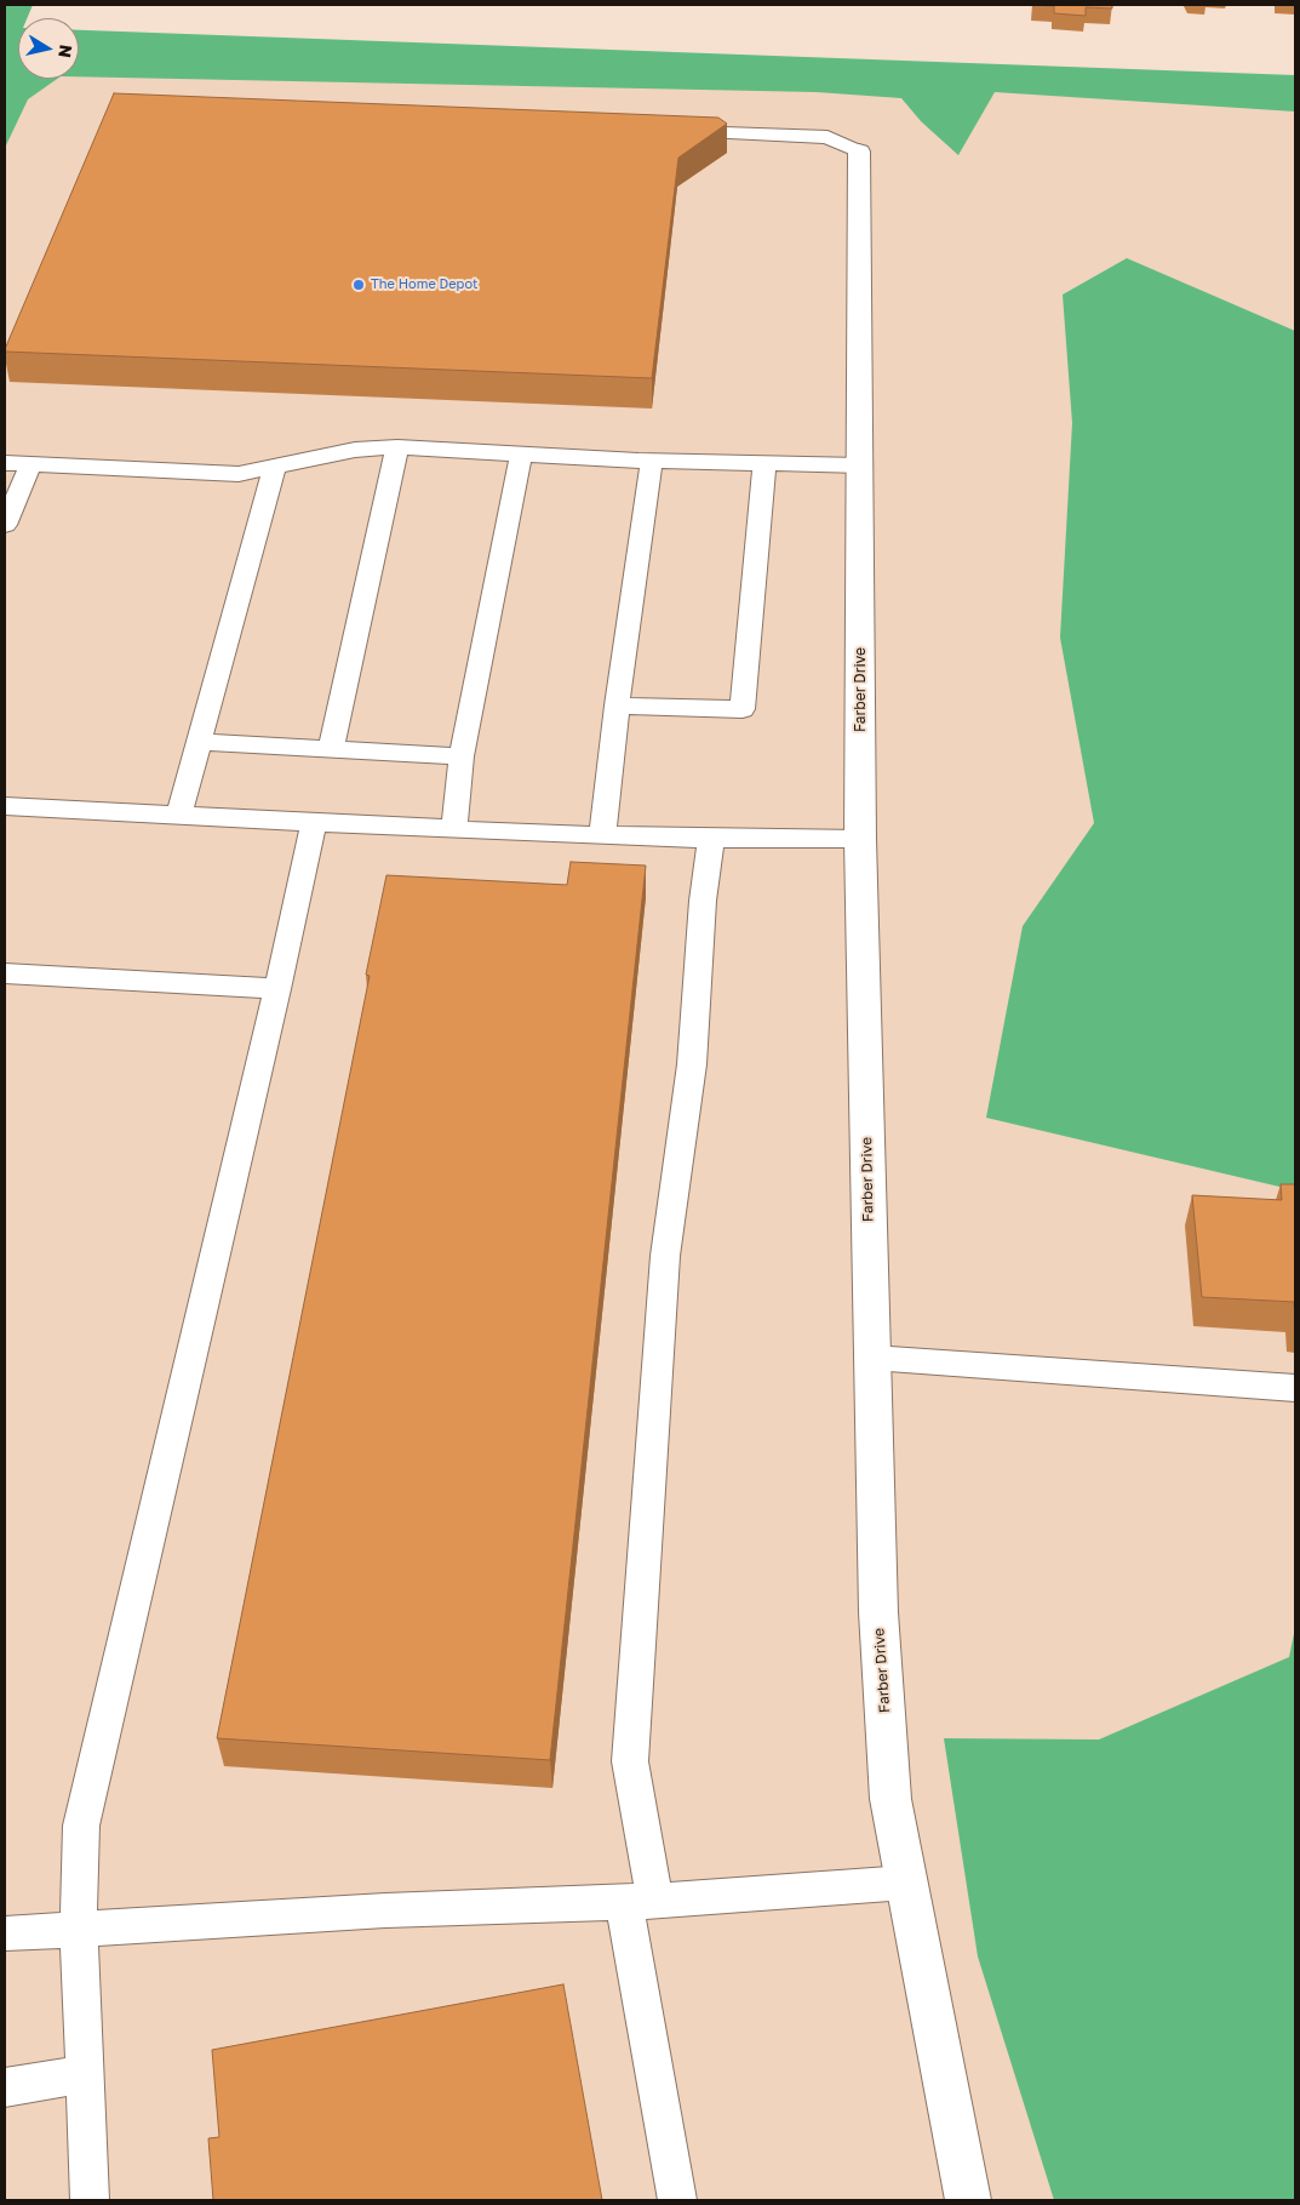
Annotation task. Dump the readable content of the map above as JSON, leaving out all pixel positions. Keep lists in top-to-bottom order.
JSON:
{
  "streets": {
    "street": ["Farber Drive"]
  },
  "places": ["The Home Depot"],
  "north": "right"
}
